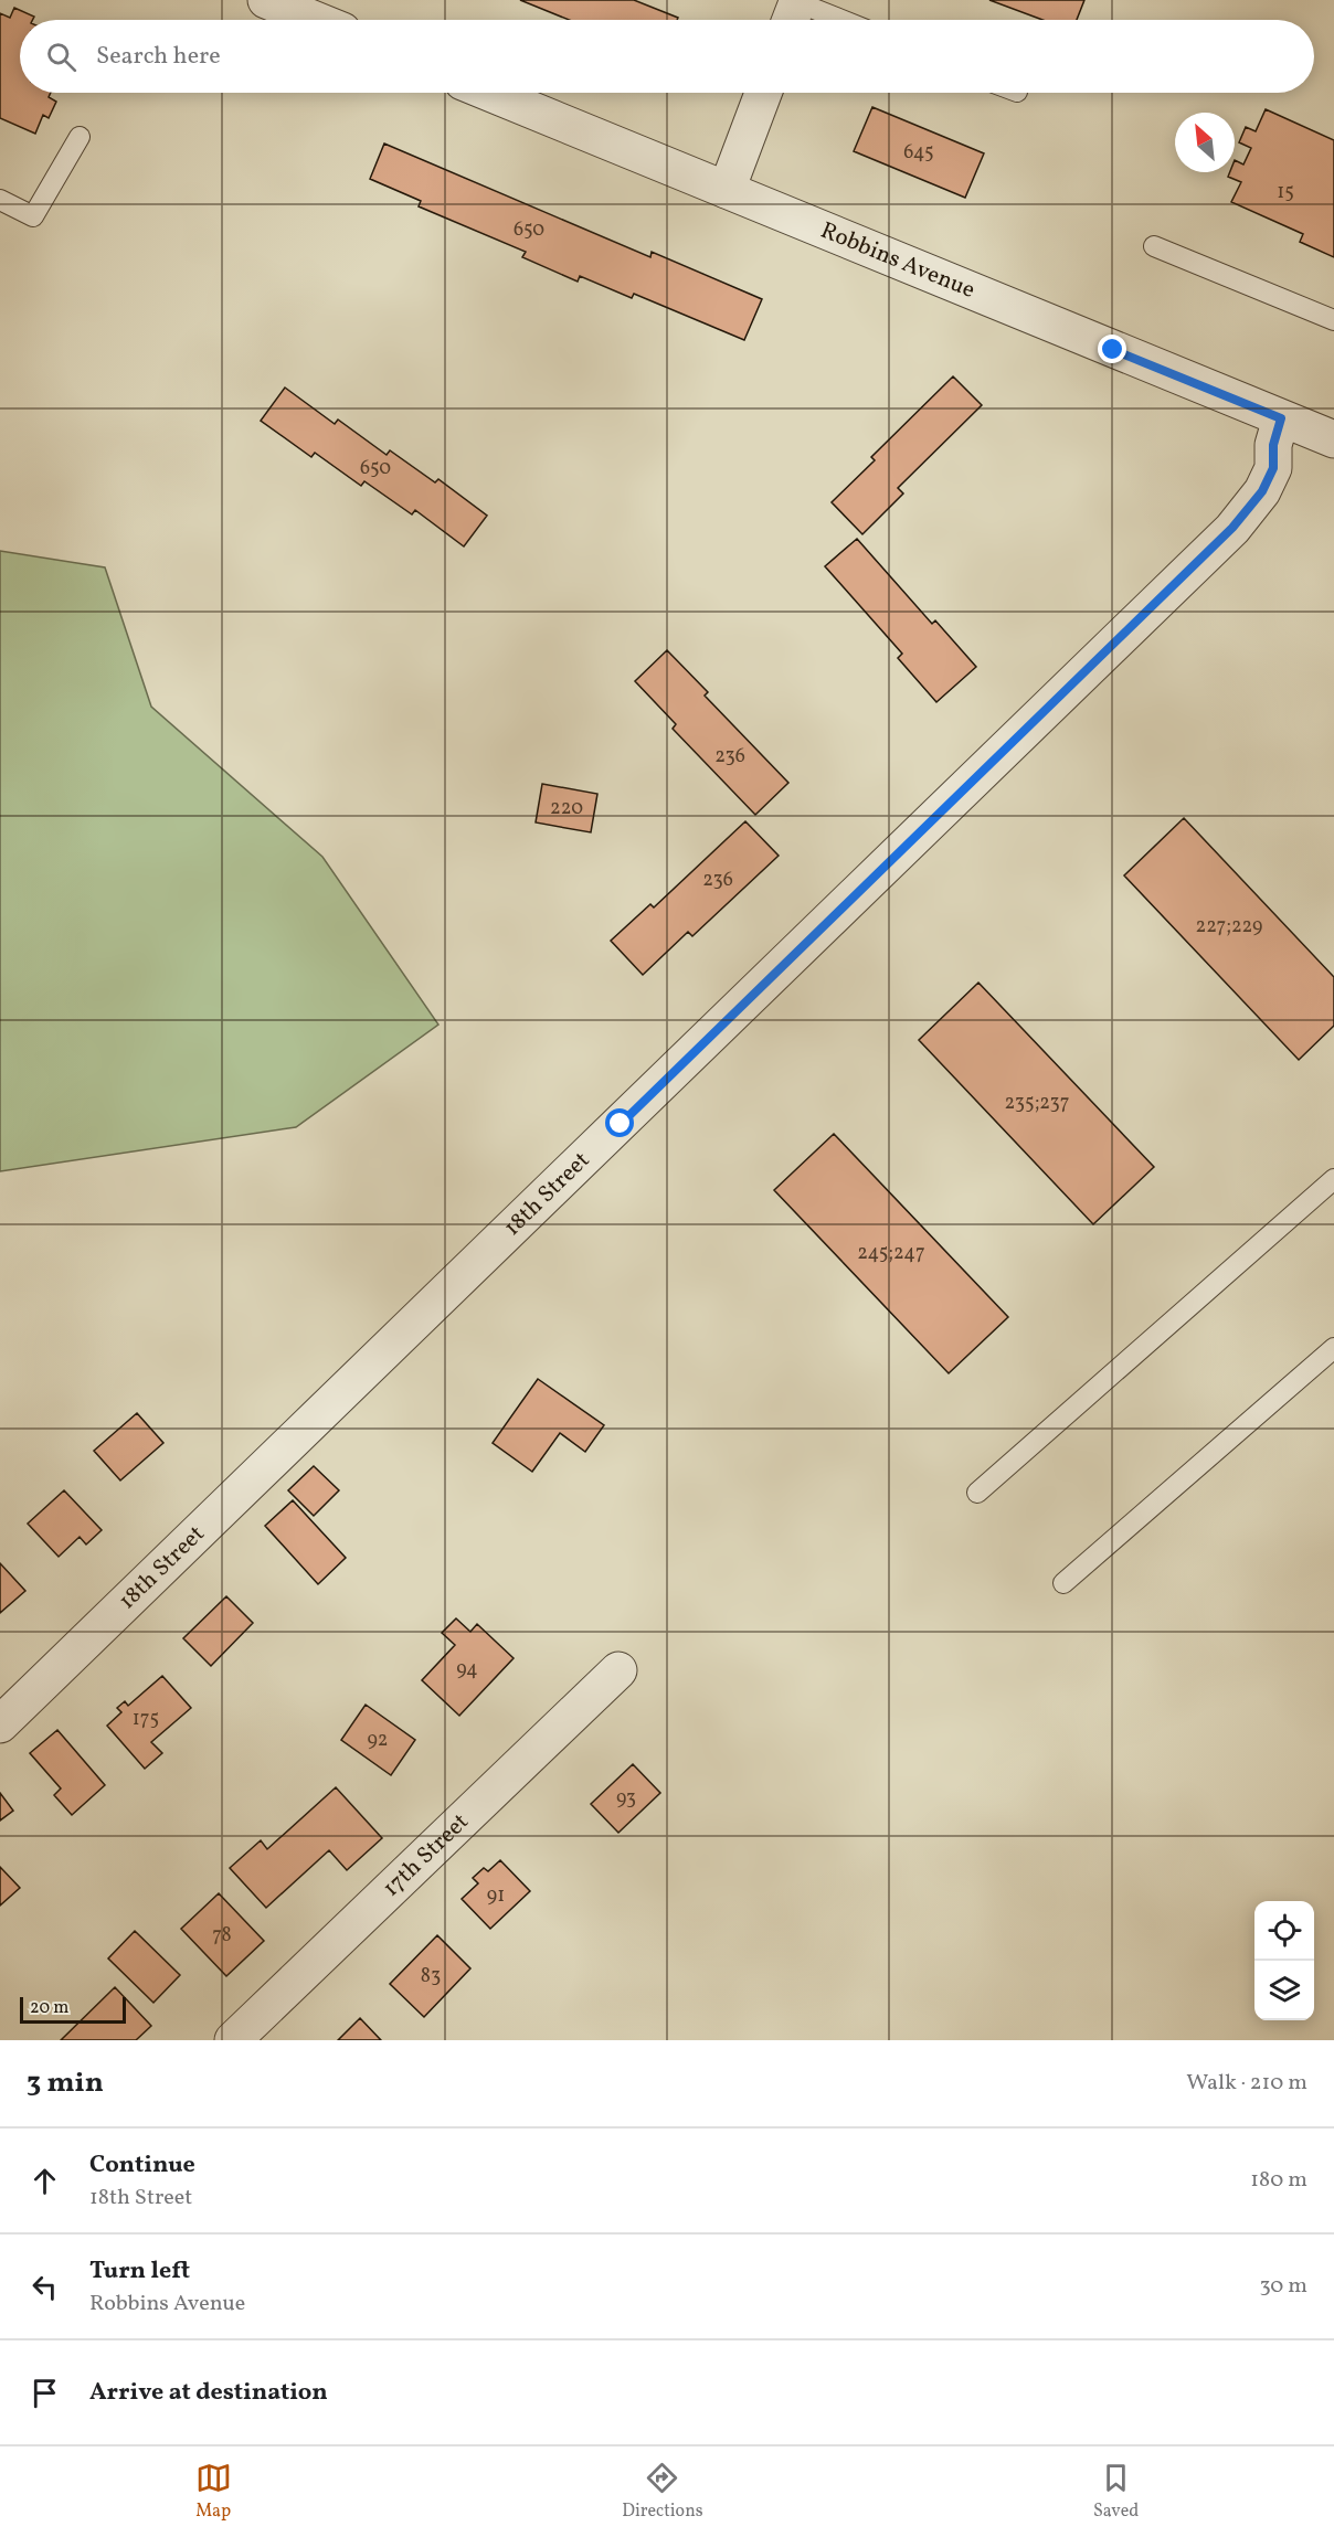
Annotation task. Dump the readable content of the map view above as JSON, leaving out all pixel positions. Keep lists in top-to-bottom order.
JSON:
{
  "streets": {
    "street": ["Robbins Avenue", "18th Street", "17th Street"]
  },
  "crossings": [
    ["Robbins Avenue", "18th Street"]
  ],
  "house_numbers": [
    "645",
    "15",
    "650",
    "650",
    "236",
    "220",
    "236",
    "227;229",
    "235;237",
    "245;247",
    "94",
    "175",
    "92",
    "93",
    "91",
    "78",
    "83"
  ],
  "scale_bar": "20 m",
  "north": "top left",
  "page": {
    "search": "Search here",
    "scale": "20 m",
    "heading": ["3 min", "Walk · 210 m"],
    "list": [
      ["Continue", "18th Street", "180 m"],
      ["Turn left", "Robbins Avenue", "30 m"],
      "Arrive at destination"
    ],
    "nav": ["Map", "Directions", "Saved"]
  }
}
